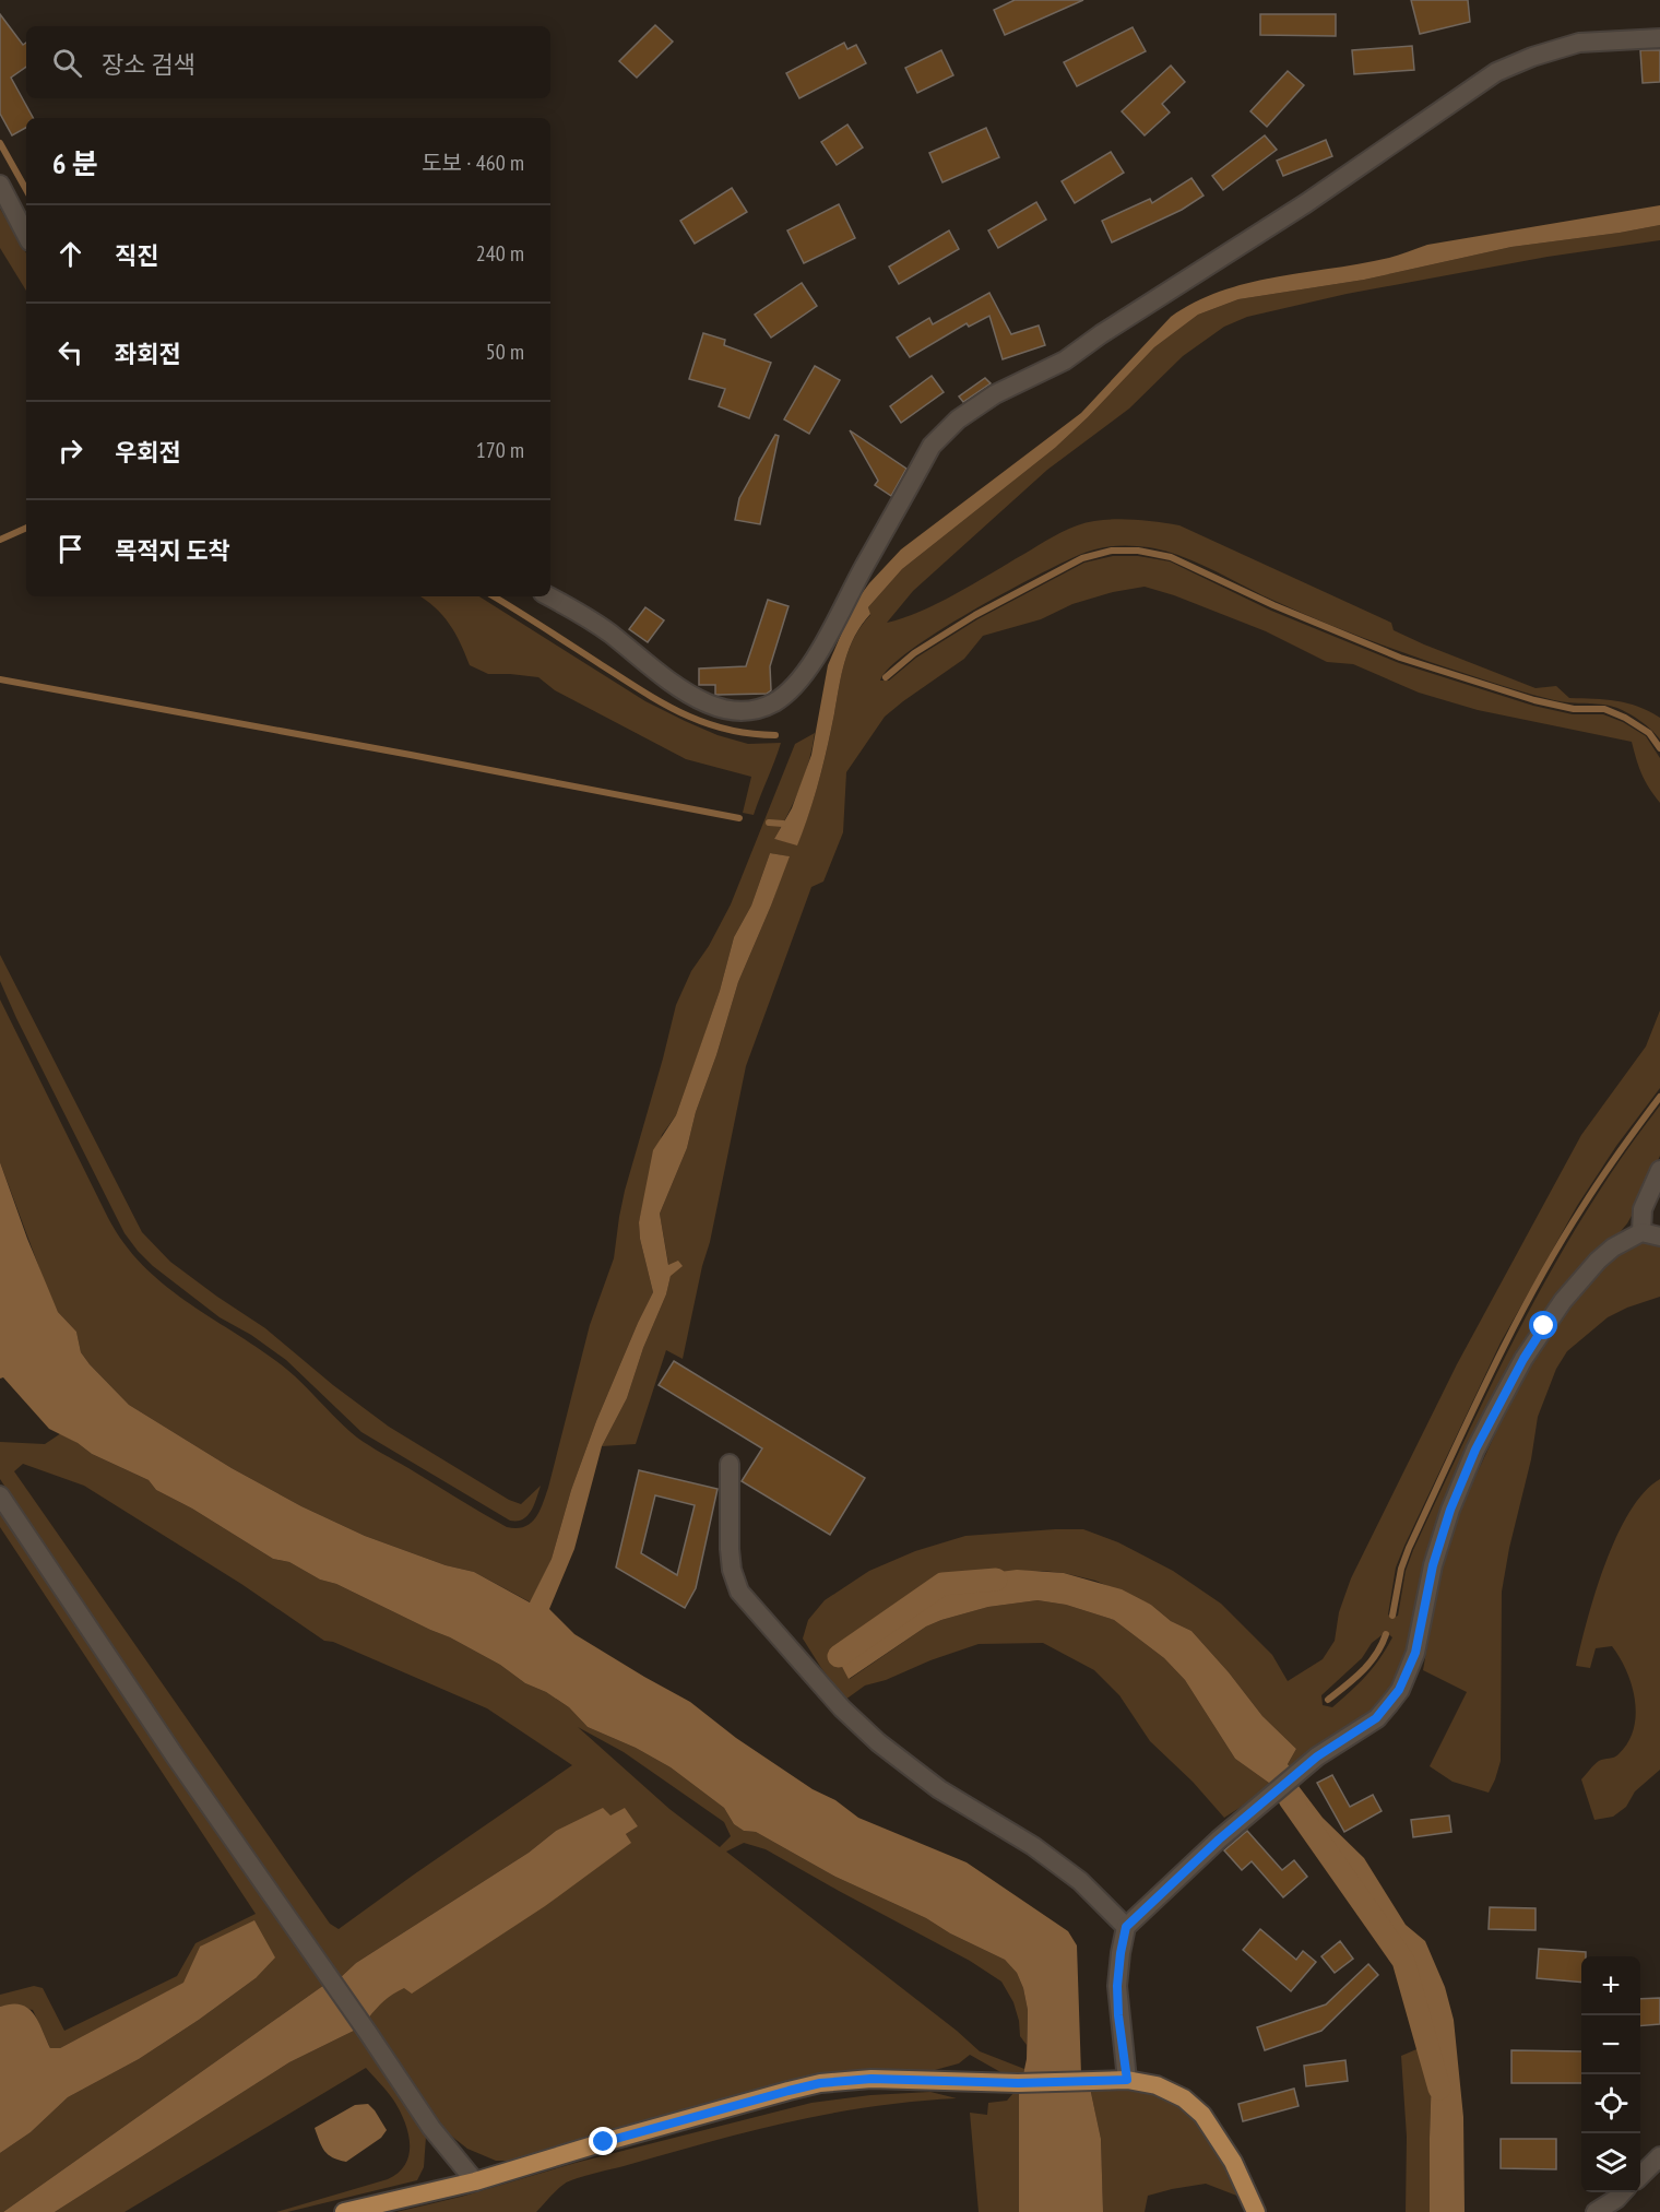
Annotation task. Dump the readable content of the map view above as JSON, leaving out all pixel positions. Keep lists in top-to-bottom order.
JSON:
{
  "page": {
    "search": "장소 검색",
    "heading": ["6 분", "도보 · 460 m"],
    "list": [
      ["직진", "240 m"],
      ["좌회전", "50 m"],
      ["우회전", "170 m"],
      "목적지 도착"
    ],
    "map_buttons": ["+", "−"]
  }
}
